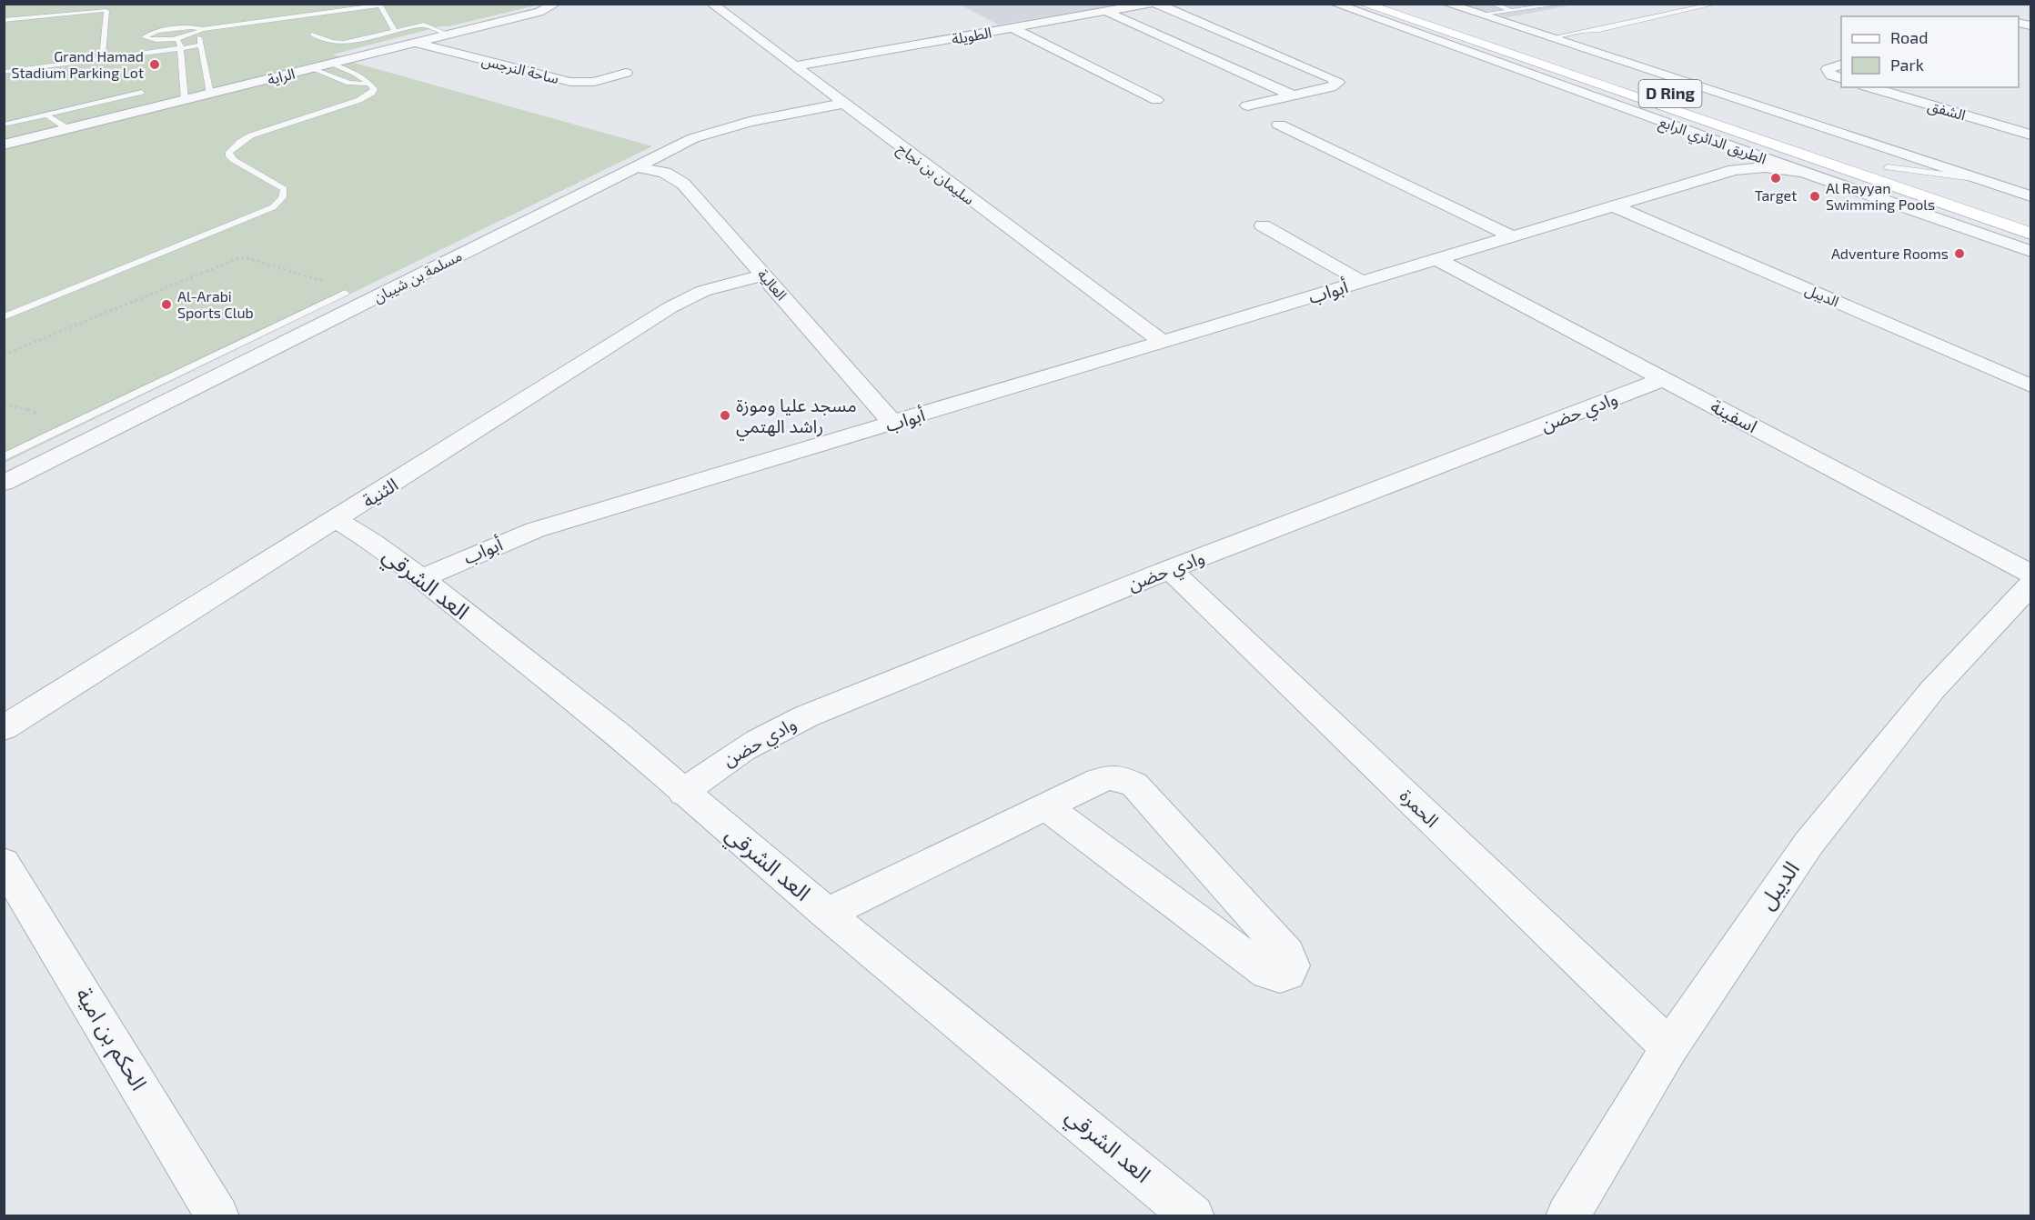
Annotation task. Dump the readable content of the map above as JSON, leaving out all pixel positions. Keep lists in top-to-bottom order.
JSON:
{
  "streets": {
    "main road": ["D Ring", "الطريق الدائري الرابع"],
    "street": [
      "الطويلة",
      "ساحة النرجس",
      "الراية",
      "الشفق",
      "سليمان بن نجاح",
      "مسلمة بن شيبان",
      "العالية",
      "أبواب",
      "الديبل",
      "وادي حضن",
      "اسفينة",
      "الثنية",
      "العد الشرقي",
      "الحمرة",
      "الحكم بن امية"
    ]
  },
  "crossings": [
    ["الطويلة", "سليمان بن نجاح"],
    ["ساحة النرجس", "الراية"],
    ["الطريق الدائري الرابع", "أبواب"],
    ["سليمان بن نجاح", "مسلمة بن شيبان"],
    ["سليمان بن نجاح", "أبواب"],
    ["مسلمة بن شيبان", "العالية"],
    ["العالية", "أبواب"],
    ["العالية", "الثنية"],
    ["أبواب", "الديبل"],
    ["أبواب", "اسفينة"],
    ["أبواب", "العد الشرقي"],
    ["الديبل", "الحمرة"],
    ["وادي حضن", "اسفينة"],
    ["وادي حضن", "العد الشرقي"],
    ["وادي حضن", "الحمرة"],
    ["الثنية", "العد الشرقي"]
  ],
  "places": [
    "Grand Hamad Stadium Parking Lot",
    "Target",
    "Al Rayyan Swimming Pools",
    "Adventure Rooms",
    "Al-Arabi Sports Club",
    "مسجد عليا وموزة راشد الهتمي"
  ],
  "legend": ["Road", "Park"]
}
